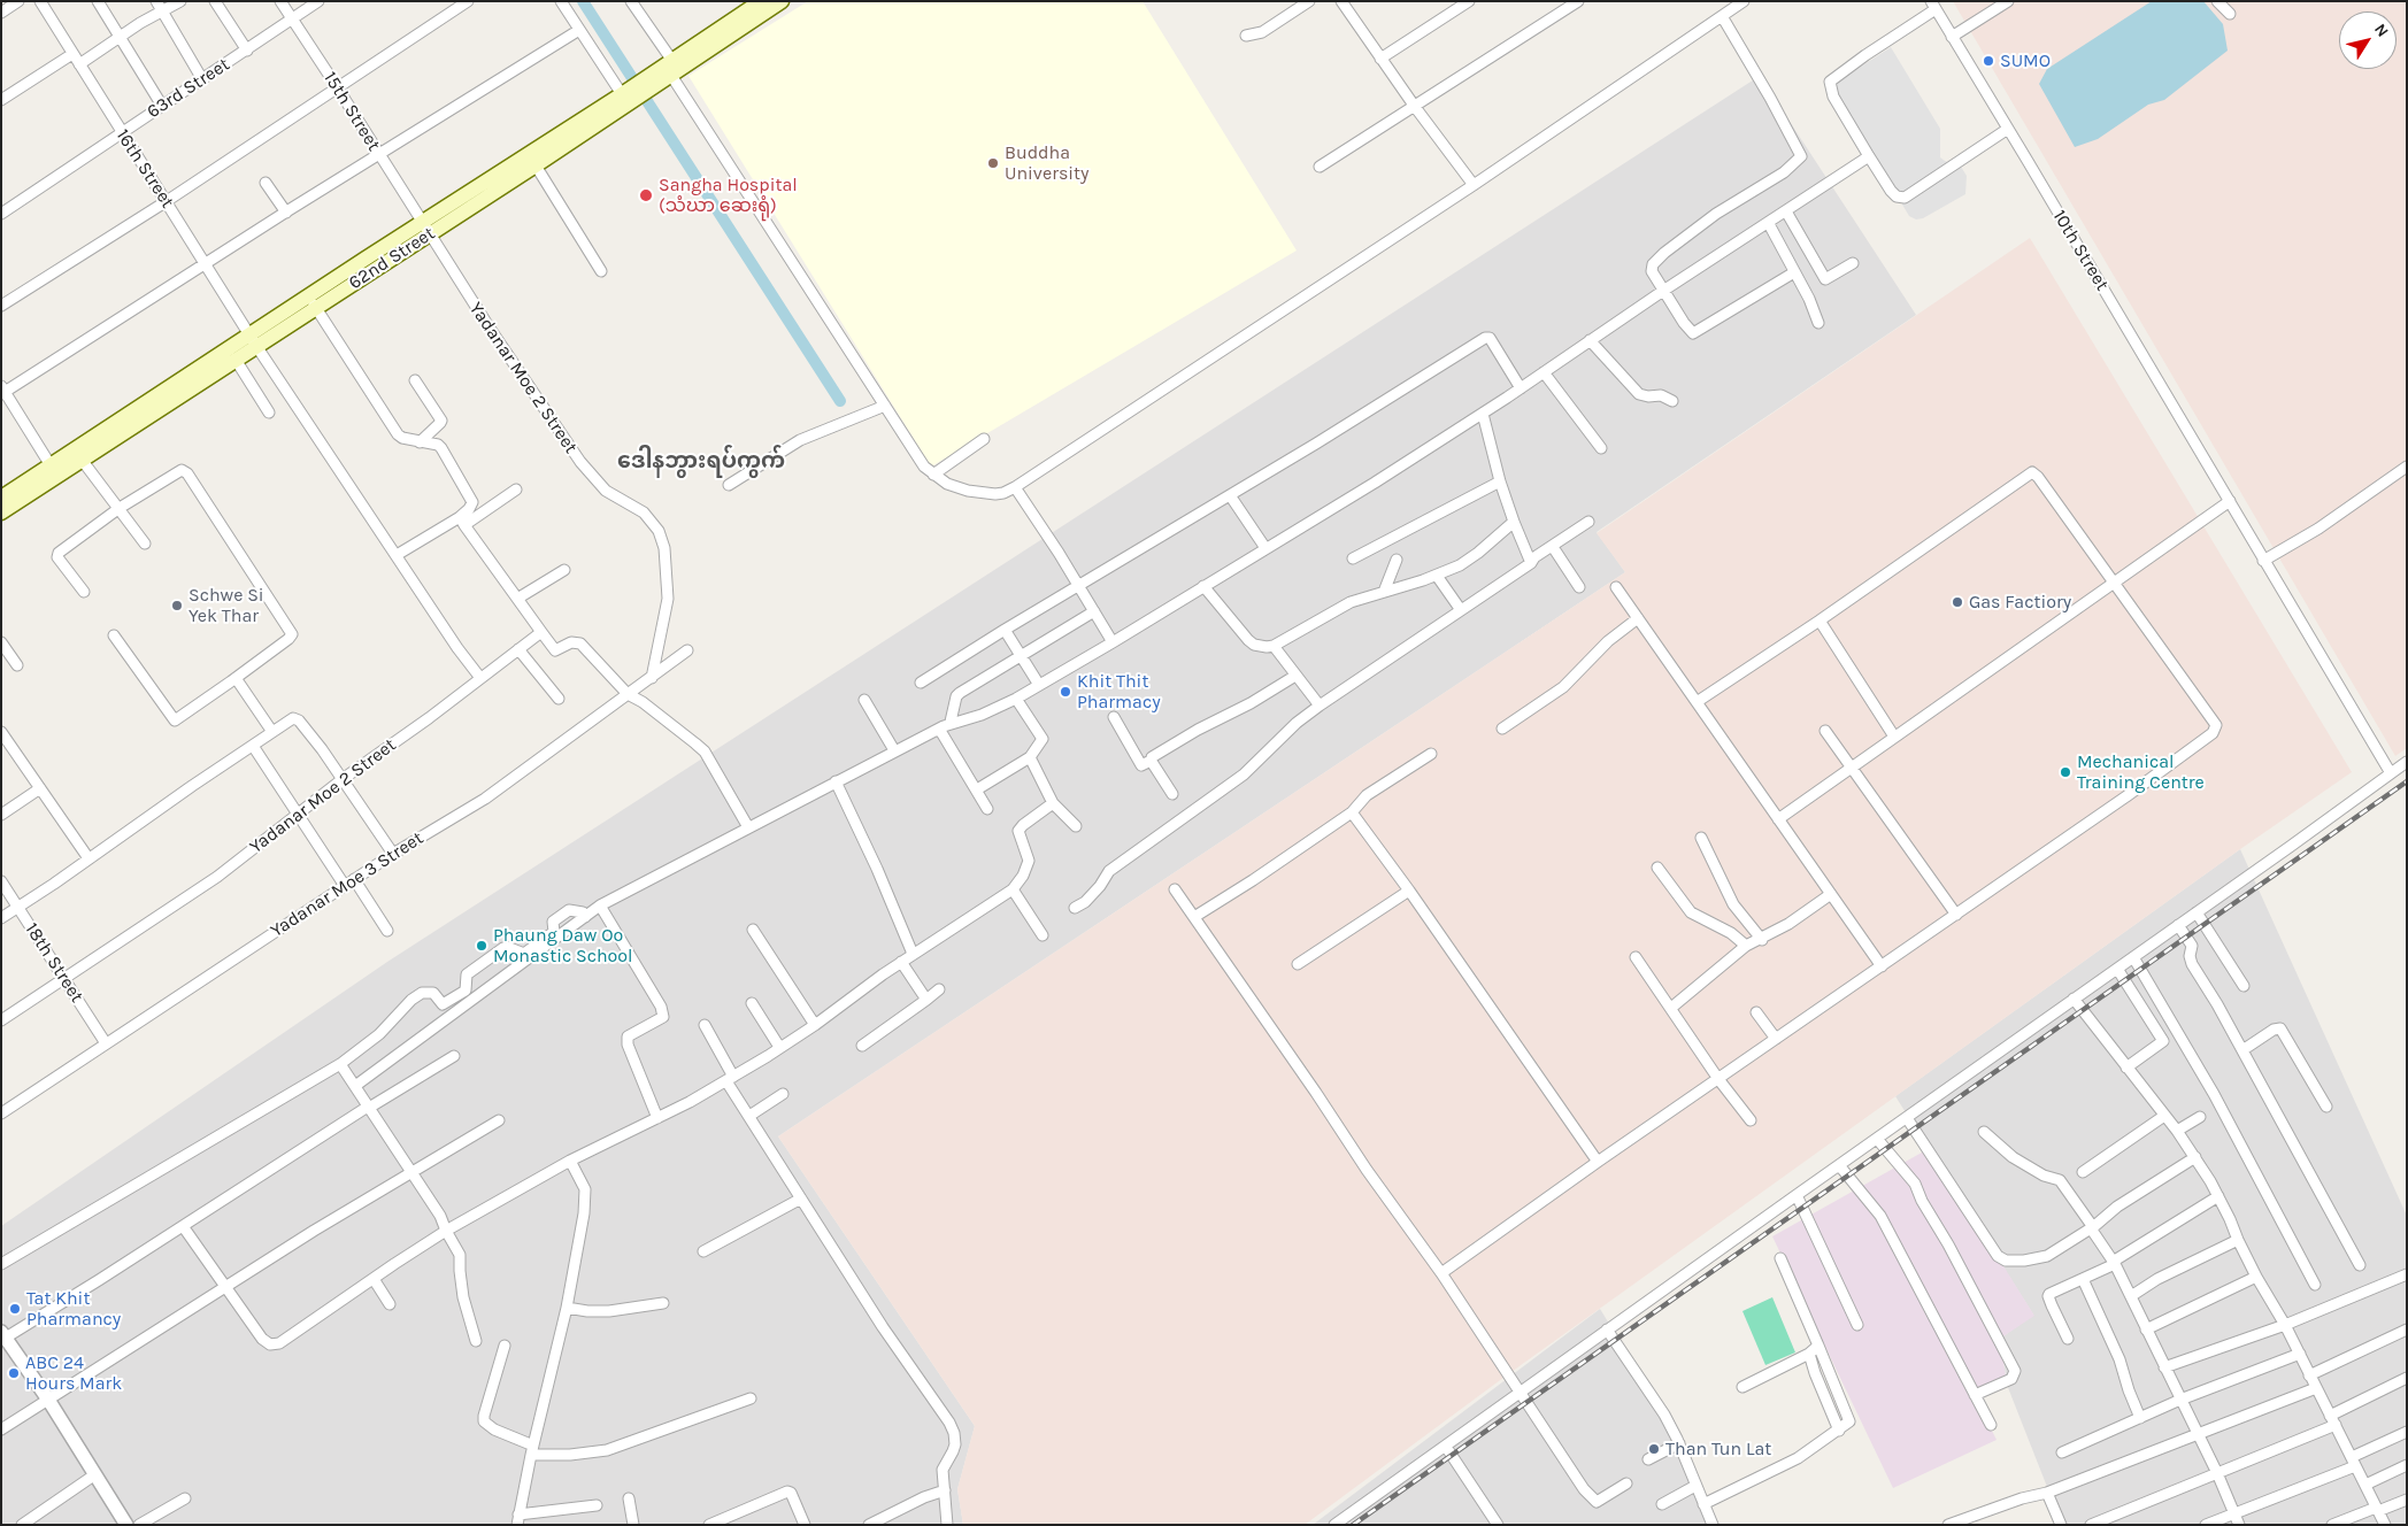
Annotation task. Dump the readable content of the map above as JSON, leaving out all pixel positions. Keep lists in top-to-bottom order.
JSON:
{
  "streets": {
    "main road": ["62nd Street"],
    "street": [
      "63rd Street",
      "15th Street",
      "16th Street",
      "10th Street",
      "Yadanar Moe 2 Street",
      "Yadanar Moe 3 Street",
      "18th Street"
    ]
  },
  "crossings": [
    ["63rd Street", "15th Street"],
    ["63rd Street", "16th Street"],
    ["15th Street", "62nd Street"],
    ["15th Street", "Yadanar Moe 2 Street"],
    ["16th Street", "62nd Street"],
    ["16th Street", "Yadanar Moe 2 Street"],
    ["62nd Street", "Yadanar Moe 2 Street"],
    ["Yadanar Moe 2 Street", "Yadanar Moe 3 Street"],
    ["Yadanar Moe 2 Street", "18th Street"],
    ["Yadanar Moe 3 Street", "18th Street"]
  ],
  "districts": ["ဒေါနဘွားရပ်ကွက်"],
  "places": [
    "SUMO",
    "Buddha University",
    "Sangha Hospital (သံဃာ ဆေးရုံ)",
    "Gas Factiory",
    "Schwe Si Yek Thar",
    "Khit Thit Pharmacy",
    "Mechanical Training Centre",
    "Phaung Daw Oo Monastic School",
    "Tat Khit Pharmancy",
    "ABC 24 Hours Mark",
    "Than Tun Lat"
  ],
  "north": "top right"
}
